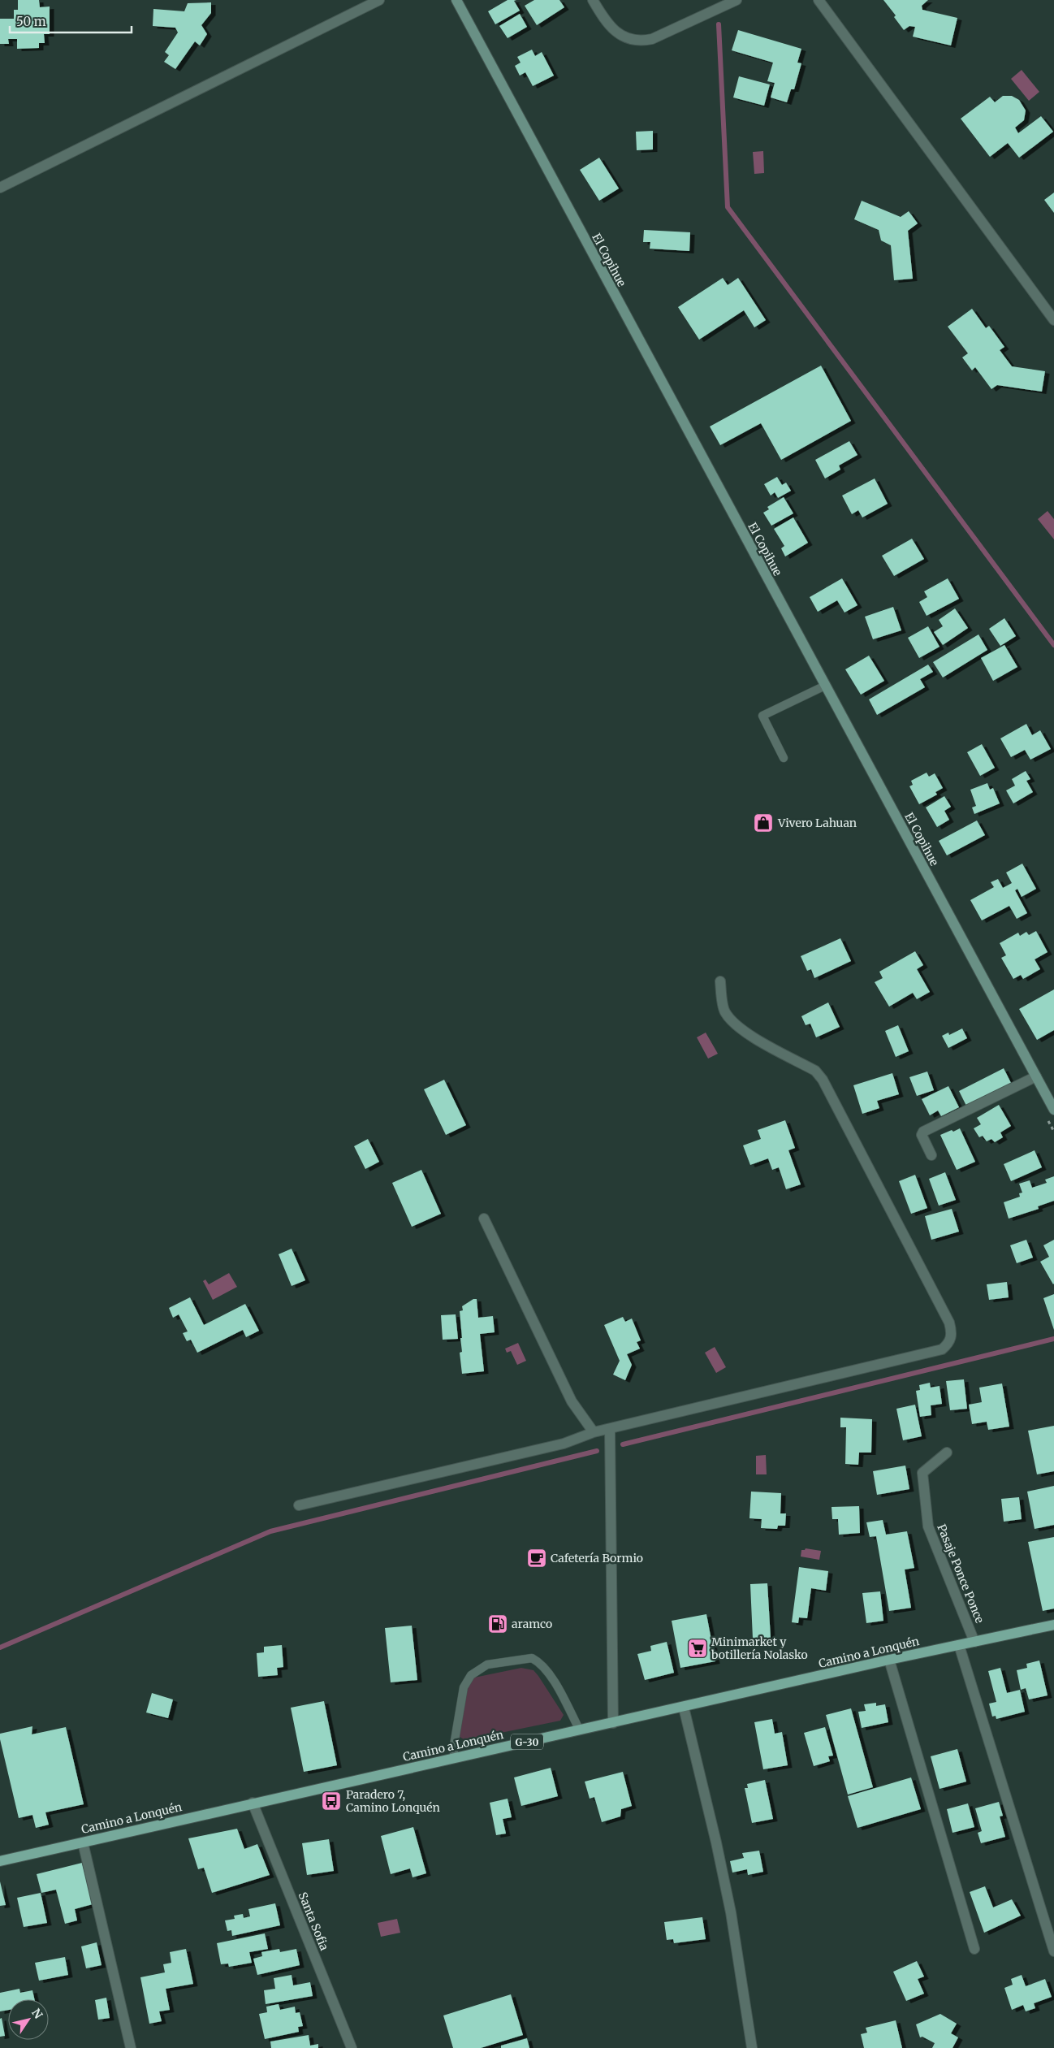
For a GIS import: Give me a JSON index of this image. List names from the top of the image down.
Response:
{
  "streets": {
    "main road": ["El Copihue", "Camino a Lonquén", "G-30"],
    "street": ["Pasaje Ponce Ponce", "Santa Sofia"]
  },
  "crossings": [
    ["Pasaje Ponce Ponce", "Camino a Lonquén"],
    ["Camino a Lonquén", "Santa Sofia"]
  ],
  "places": {
    "shop": ["Vivero Lahuan"],
    "cafe": ["Cafetería Bormio"],
    "fuel station": ["aramco"],
    "supermarket": ["Minimarket y botillería Nolasko"],
    "bus stop": ["Paradero 7, Camino Lonquén"]
  },
  "scale_bar": "50 m",
  "north": "top right"
}
